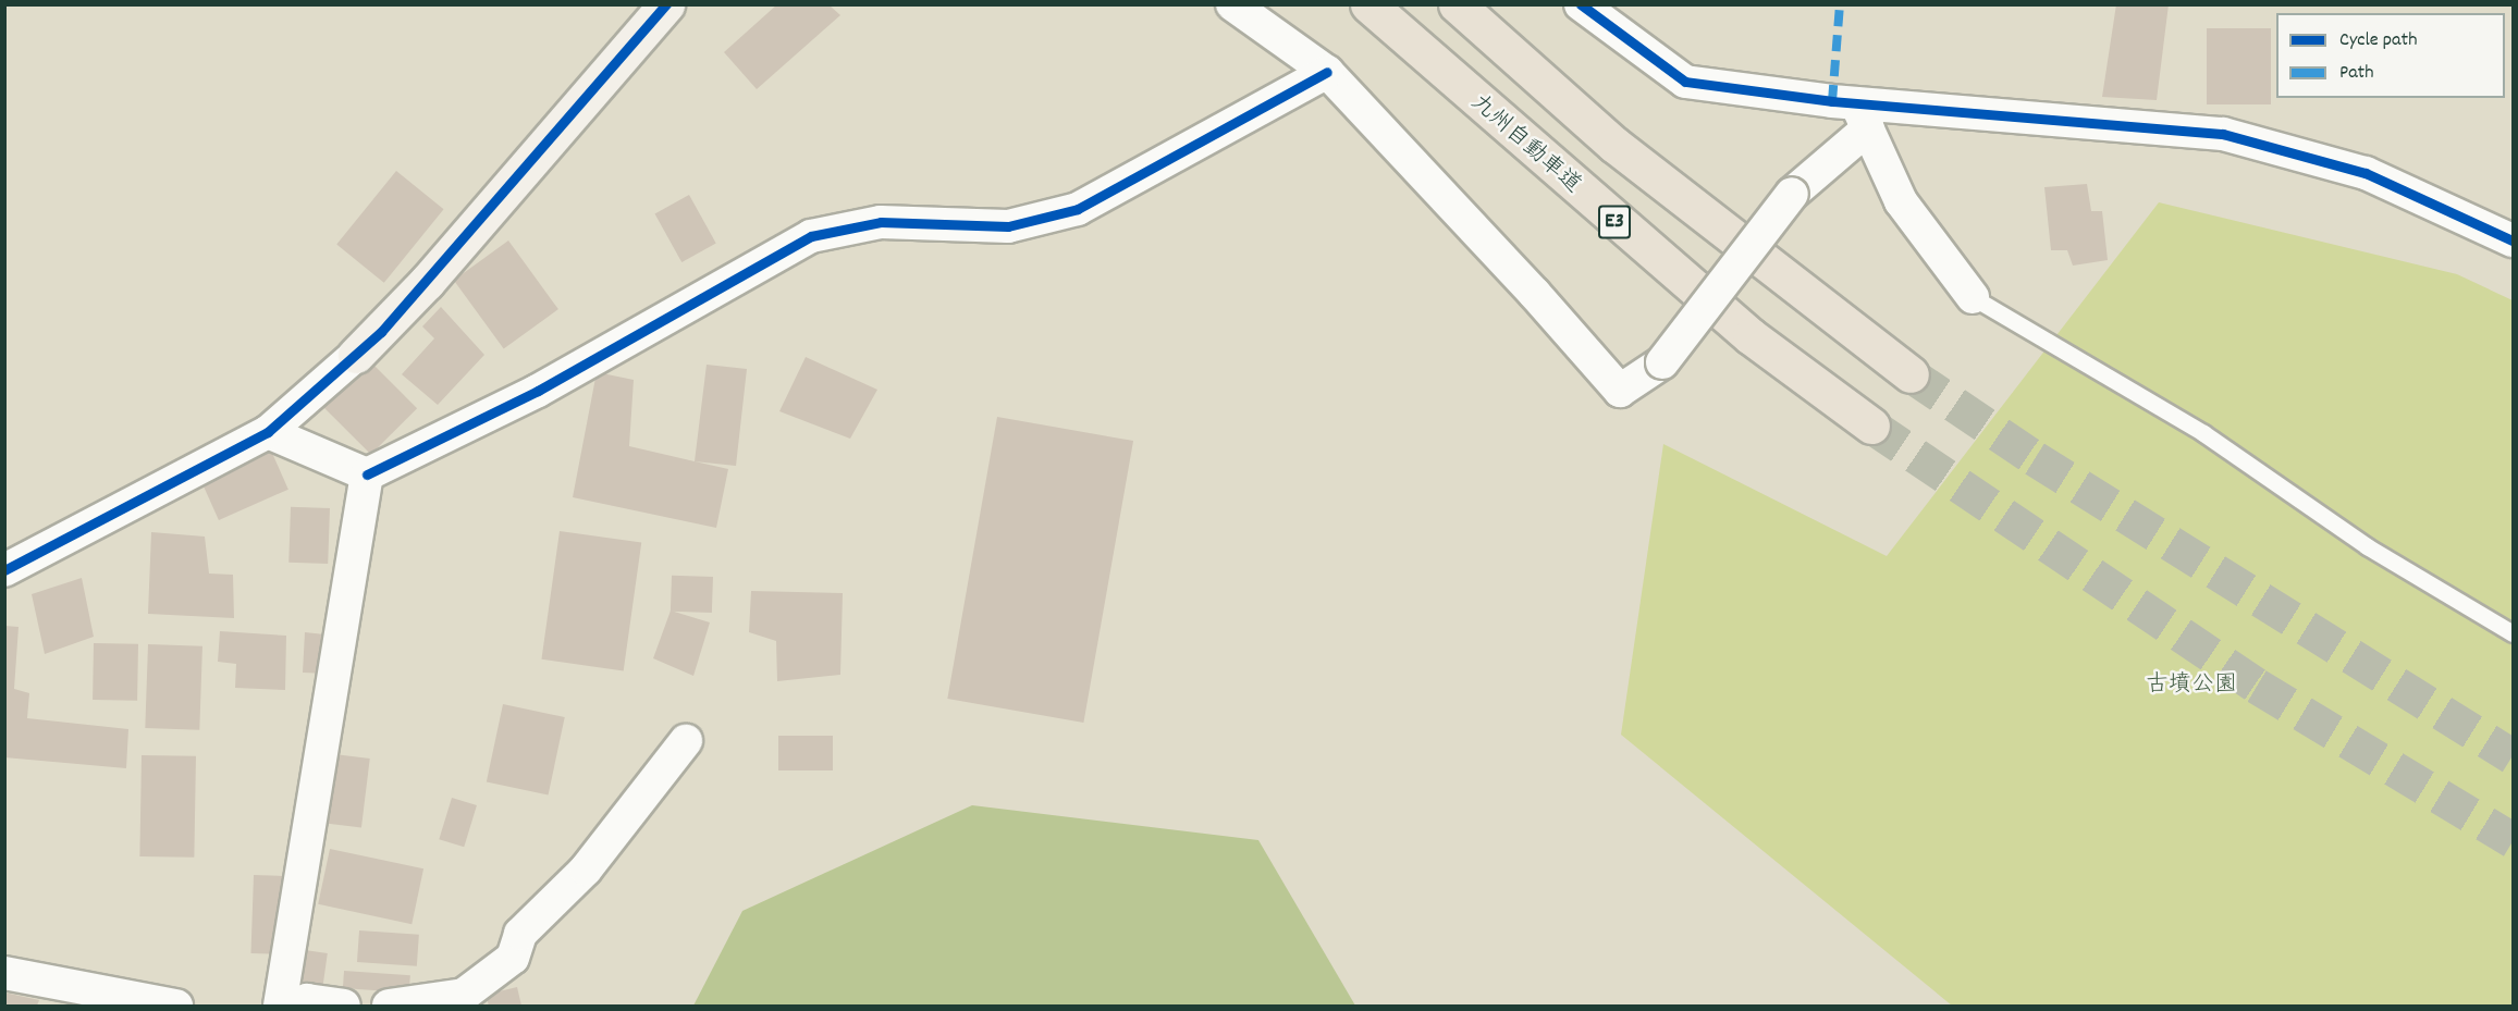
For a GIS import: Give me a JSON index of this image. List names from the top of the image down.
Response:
{
  "streets": {
    "highway": ["九州自動車道", "E3"]
  },
  "parks": ["古墳公園"],
  "legend": ["Cycle path", "Path"]
}
